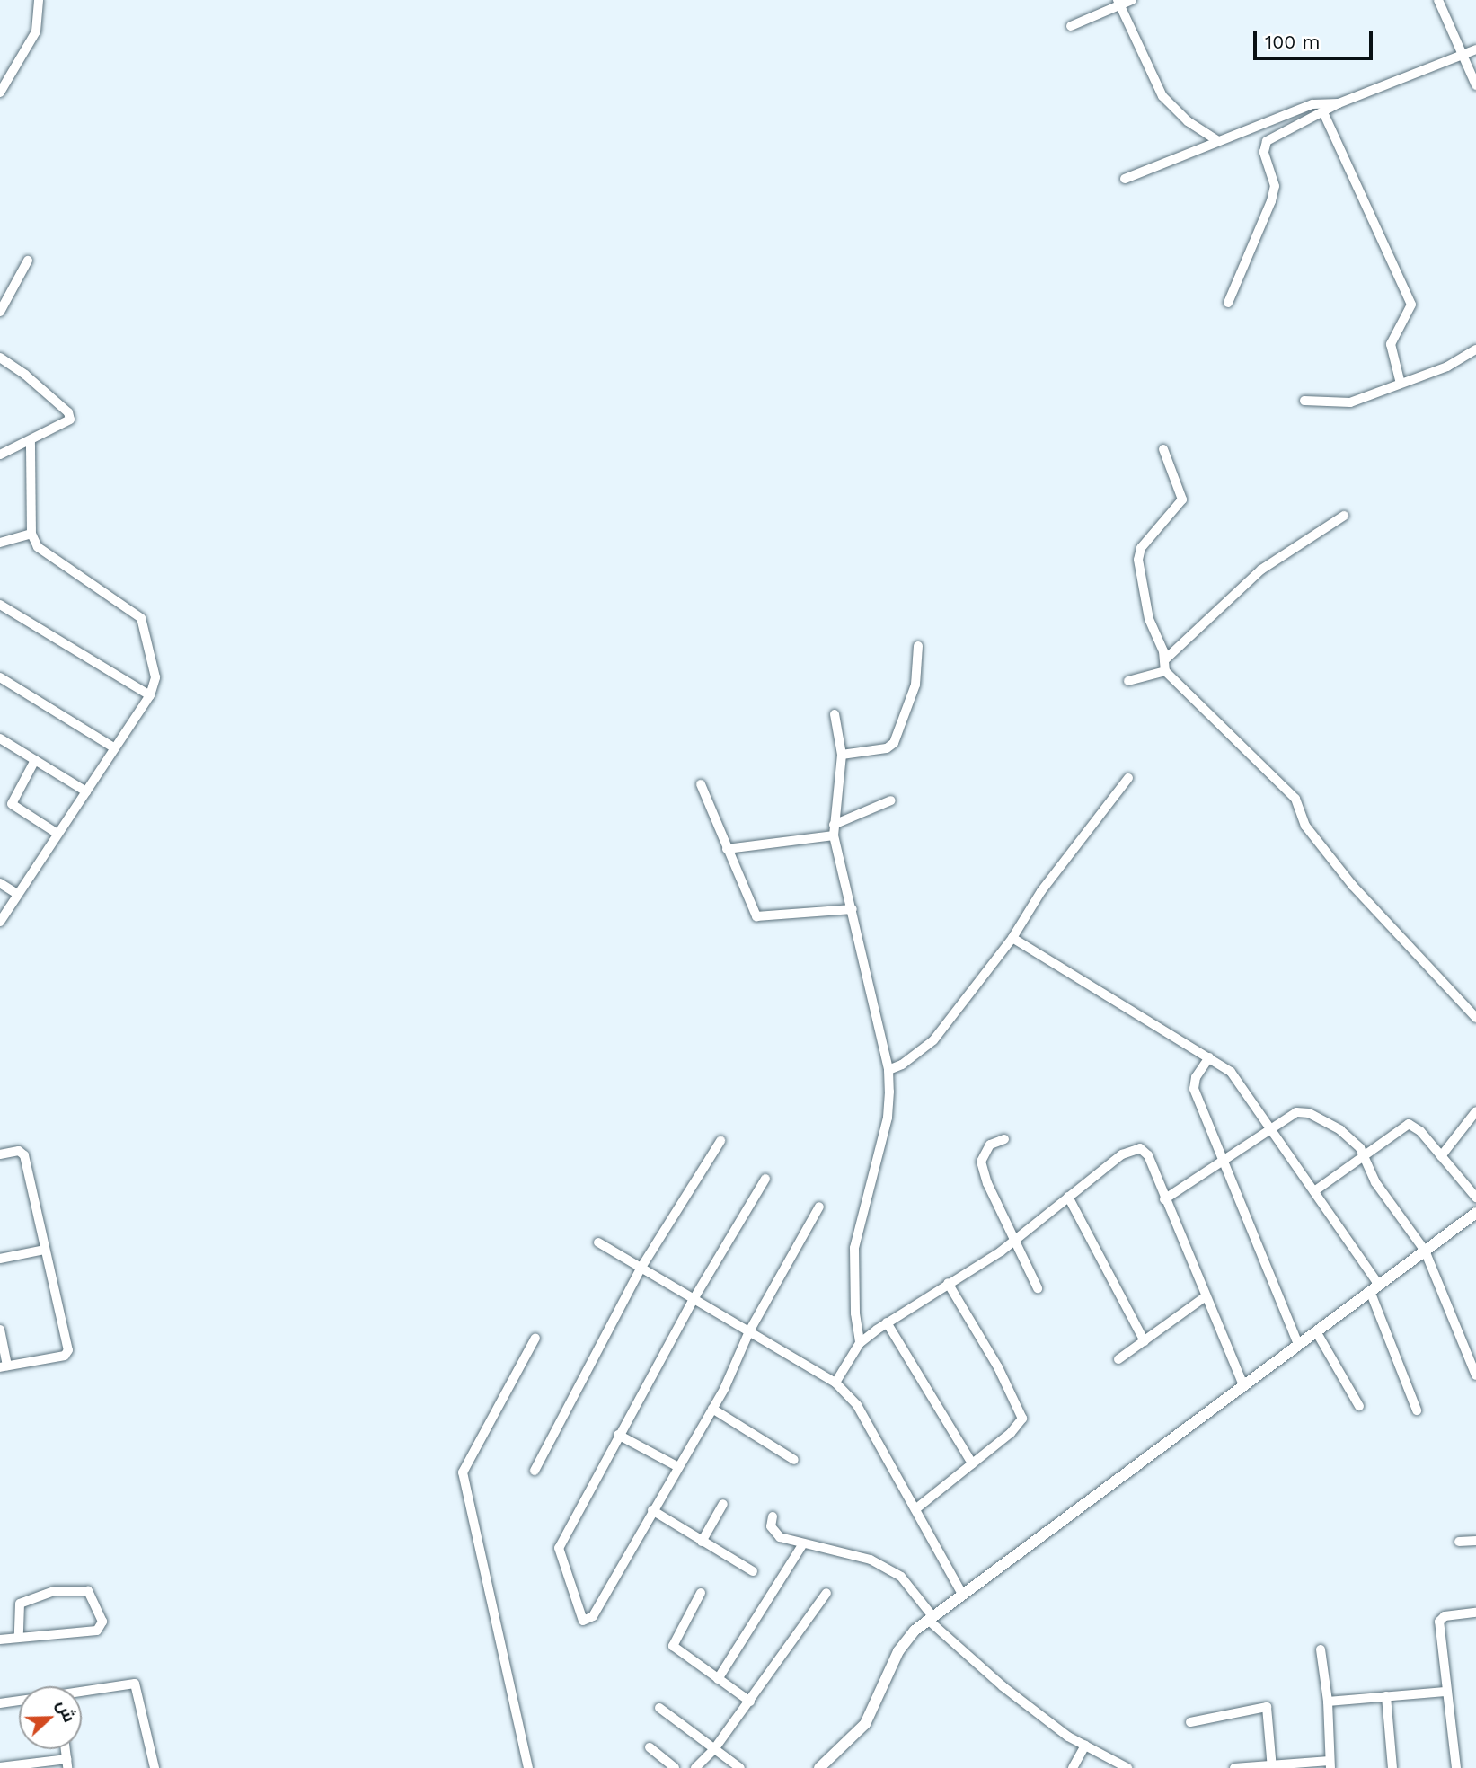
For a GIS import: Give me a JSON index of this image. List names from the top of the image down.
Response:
{
  "scale_bar": "100 m",
  "north": "right"
}
